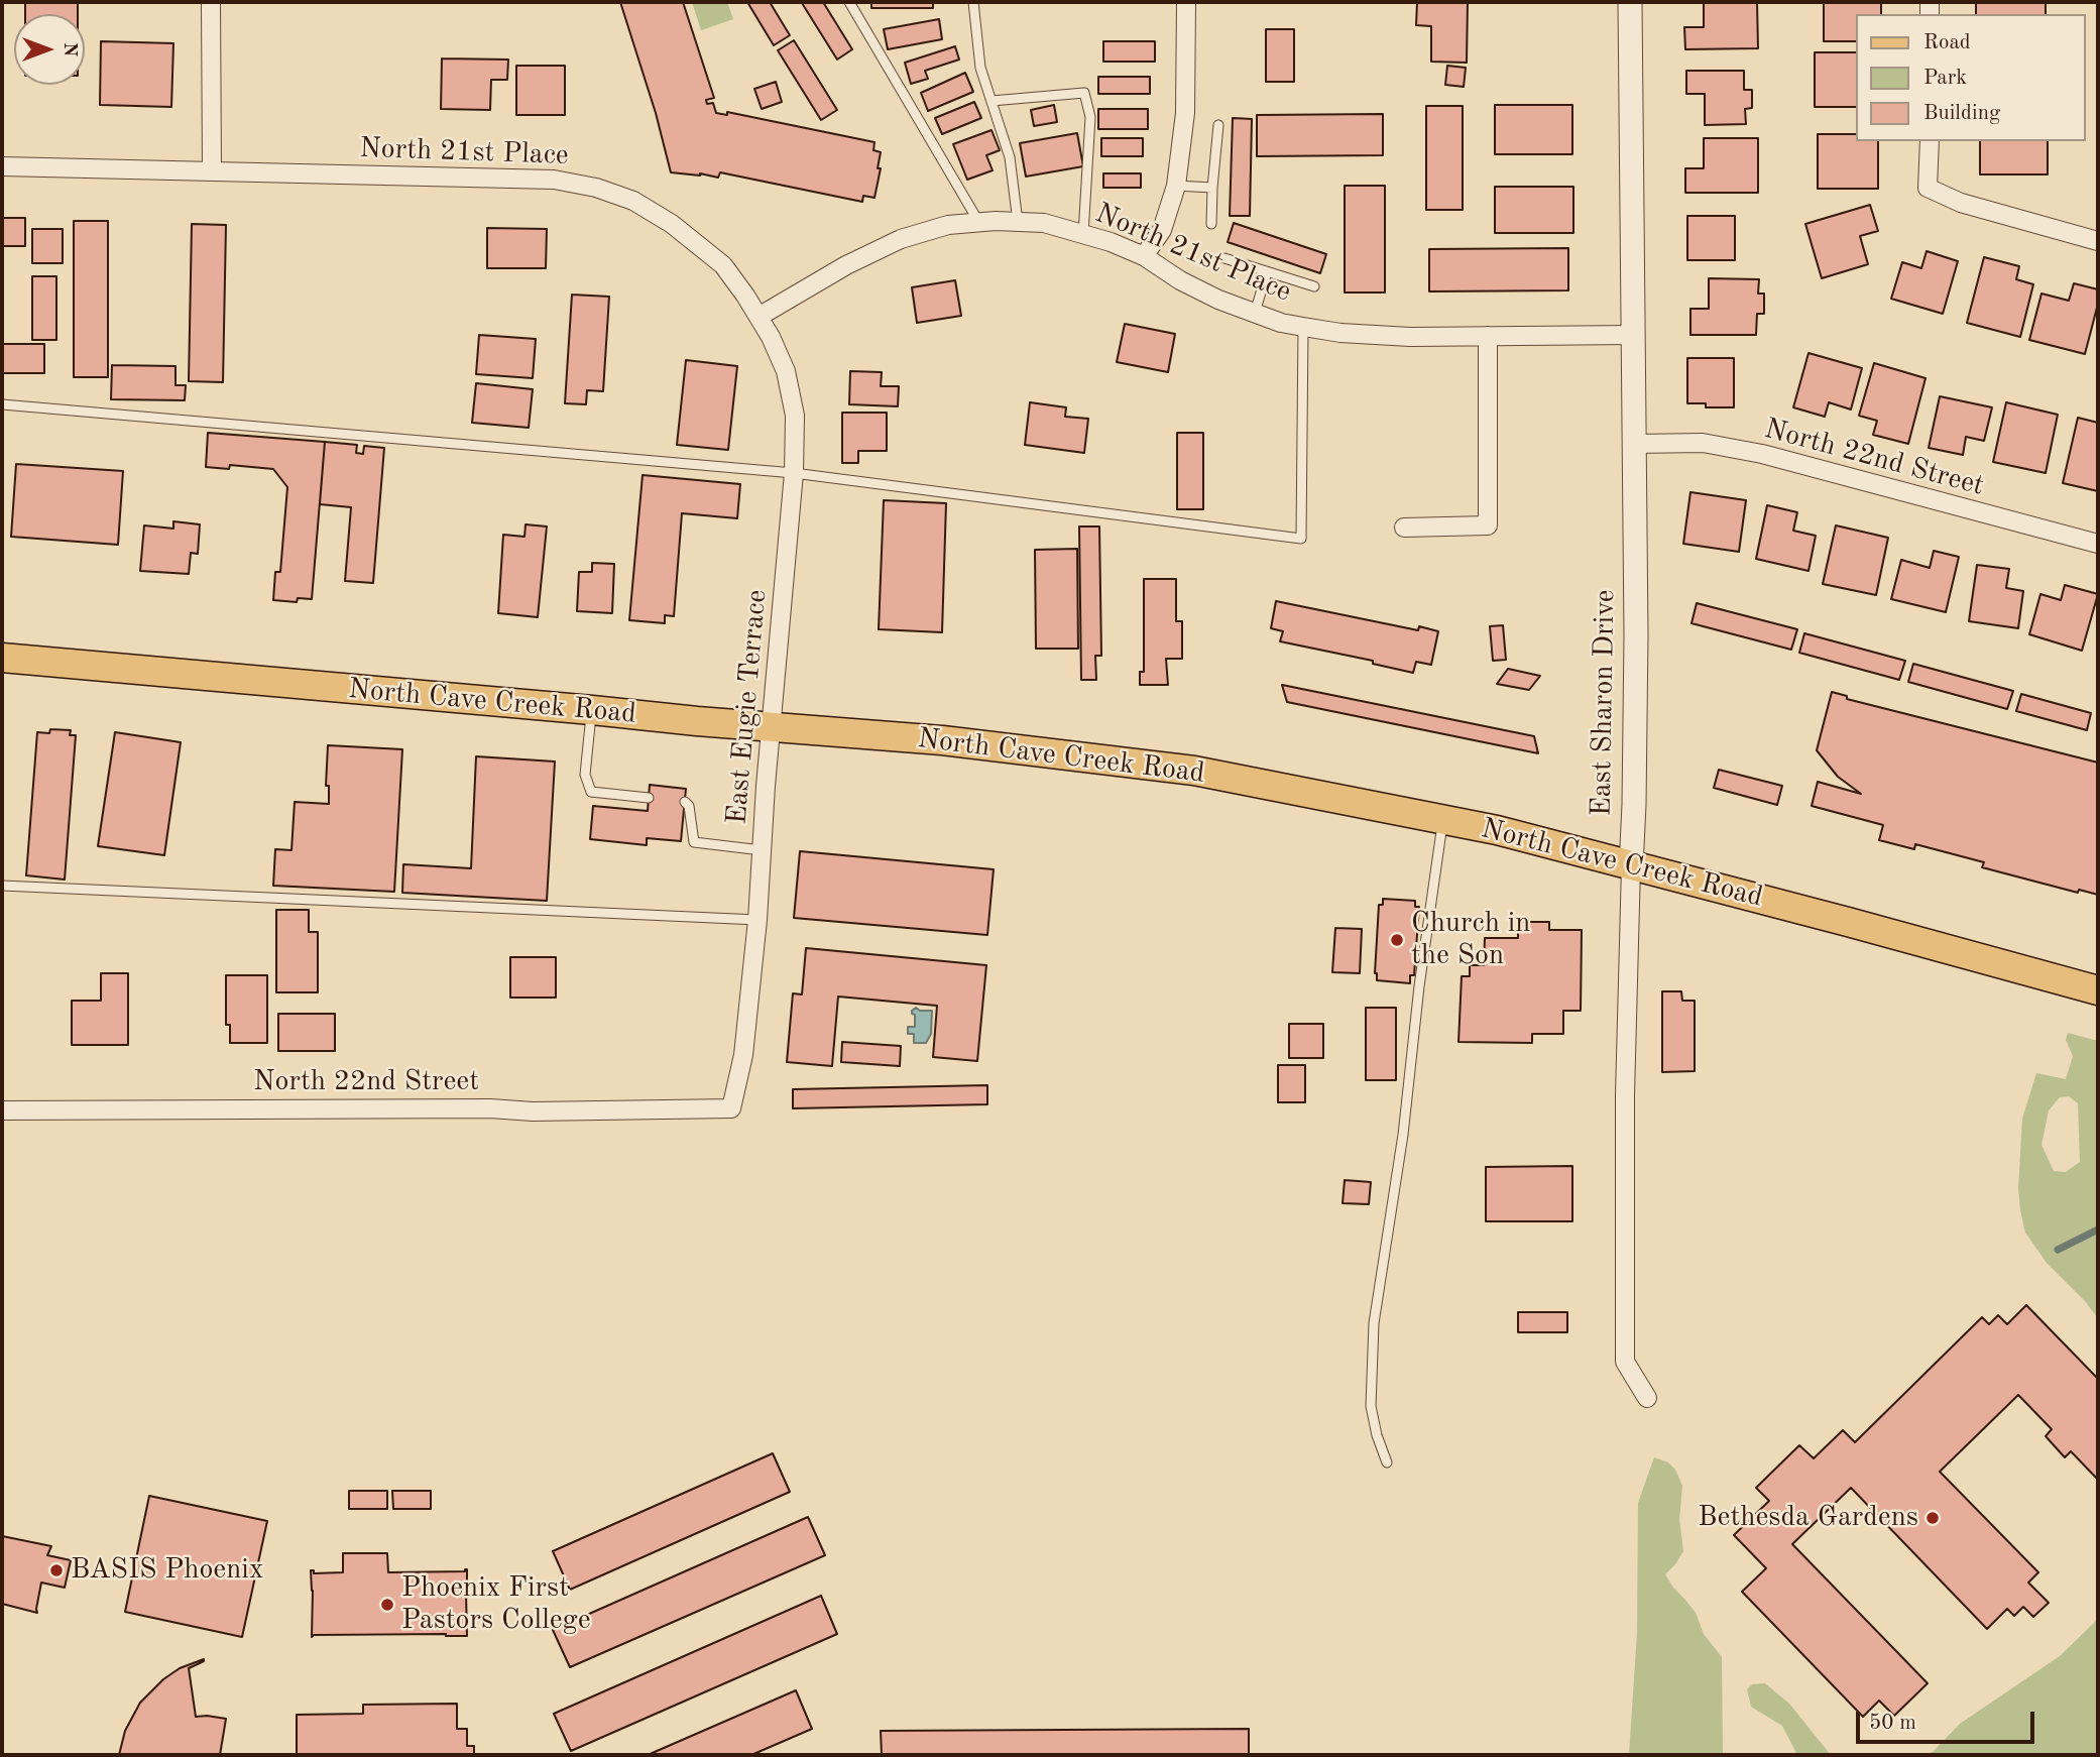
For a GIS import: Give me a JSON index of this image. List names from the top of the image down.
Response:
{
  "streets": {
    "main road": ["North Cave Creek Road"],
    "street": [
      "North 21st Place",
      "North 22nd Street",
      "East Sharon Drive",
      "East Eugie Terrace"
    ]
  },
  "crossings": [
    ["North 21st Place", "East Sharon Drive"],
    ["North 21st Place", "East Eugie Terrace"],
    ["North 22nd Street", "East Sharon Drive"],
    ["North 22nd Street", "East Eugie Terrace"],
    ["North Cave Creek Road", "East Sharon Drive"],
    ["North Cave Creek Road", "East Eugie Terrace"]
  ],
  "places": [
    "Church in the Son",
    "Bethesda Gardens",
    "BASIS Phoenix",
    "Phoenix First Pastors College"
  ],
  "legend": ["Road", "Park", "Building"],
  "scale_bar": "50 m",
  "north": "right"
}
